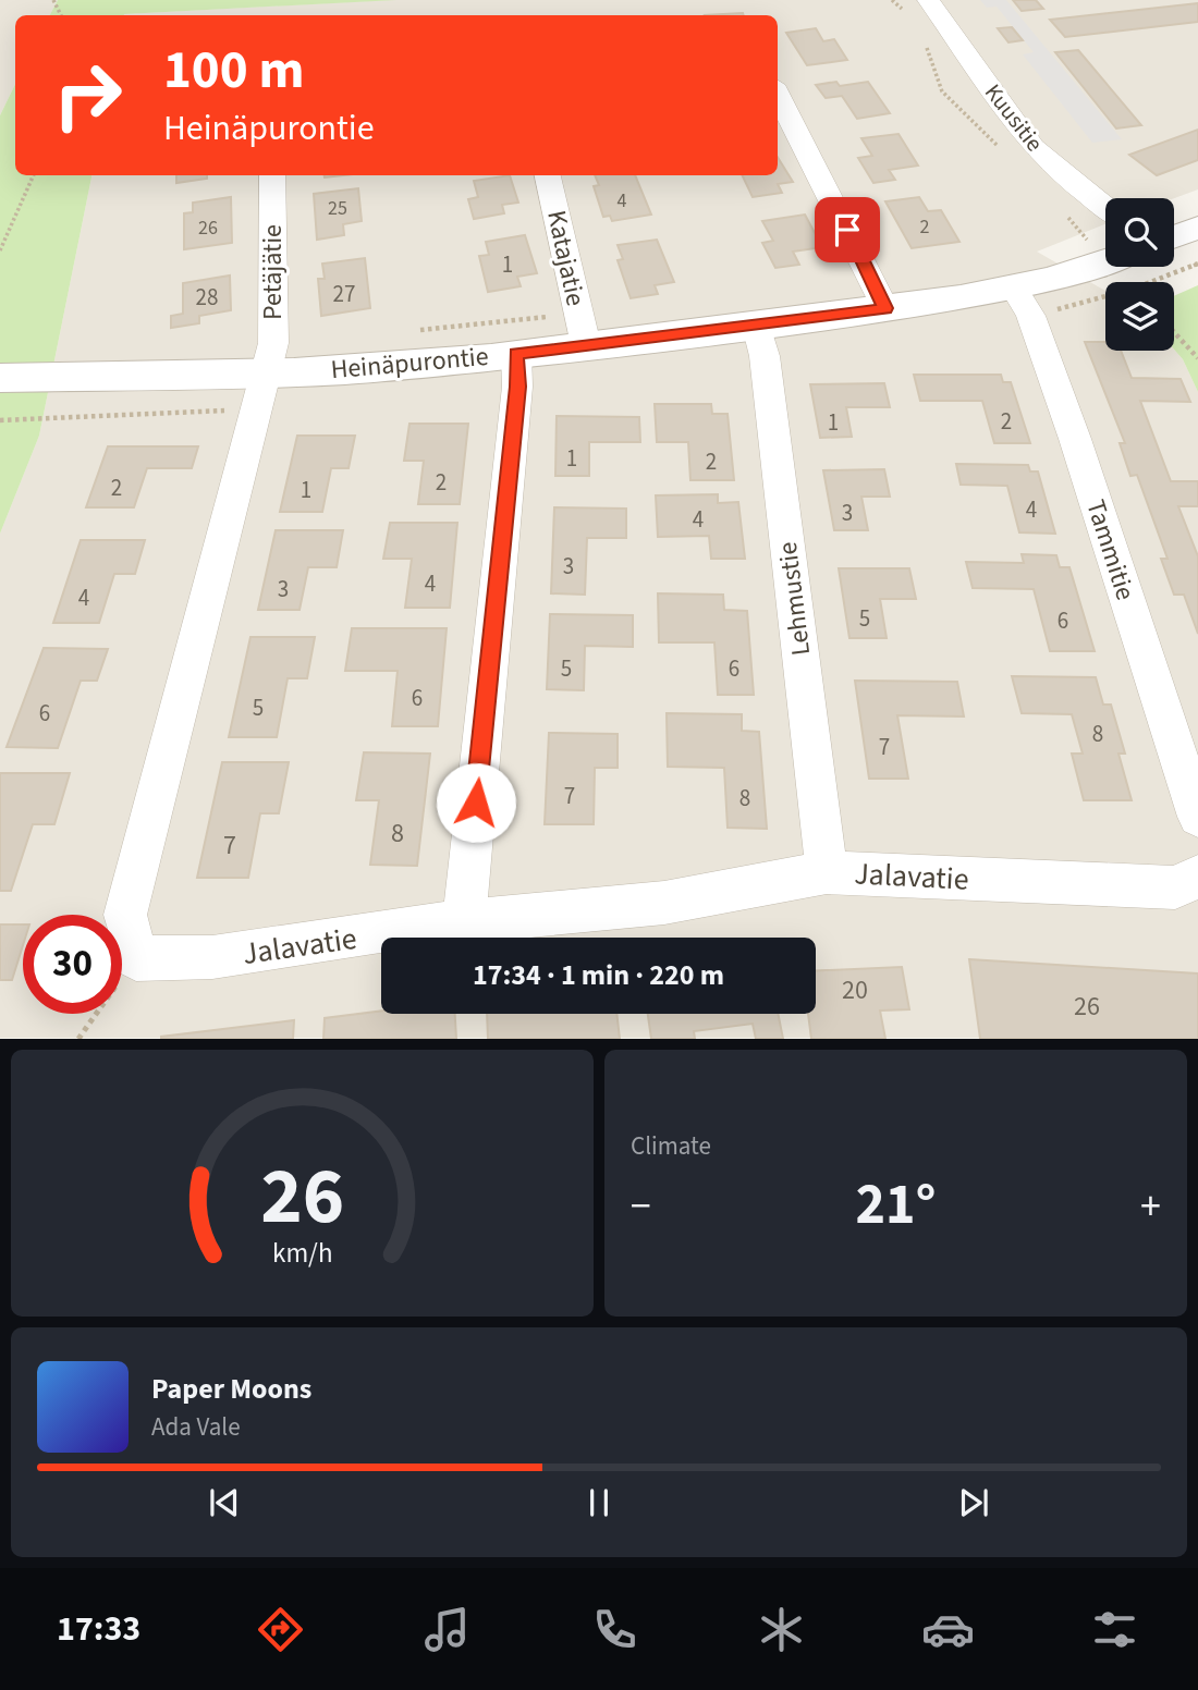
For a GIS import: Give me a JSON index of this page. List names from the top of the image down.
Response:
{
  "streets": {
    "street": [
      "Kuusitie",
      "Katajatie",
      "Petäjätie",
      "Heinäpurontie",
      "Tammitie",
      "Lehmustie",
      "Jalavatie"
    ]
  },
  "crossings": [
    ["Katajatie", "Heinäpurontie"],
    ["Petäjätie", "Heinäpurontie"],
    ["Heinäpurontie", "Tammitie"],
    ["Heinäpurontie", "Lehmustie"],
    ["Lehmustie", "Jalavatie"]
  ],
  "house_numbers": [
    "4",
    "25",
    "2",
    "26",
    "1",
    "27",
    "28",
    "2",
    "1",
    "1",
    "2",
    "2",
    "2",
    "1",
    "4",
    "3",
    "4",
    "3",
    "4",
    "3",
    "4",
    "5",
    "6",
    "5",
    "6",
    "6",
    "5",
    "6",
    "8",
    "7",
    "7",
    "8",
    "8",
    "7",
    "20",
    "26"
  ],
  "page": {
    "turn": ["100 m", "Heinäpurontie"],
    "limit": "30",
    "trip": "17:34 · 1 min · 220 m",
    "tile": "Climate",
    "heat": ["−", "21°", "+"],
    "song": ["Paper Moons", "Ada Vale"],
    "tabs": "17:33",
    "gauge": ["26", "km/h"]
  }
}
